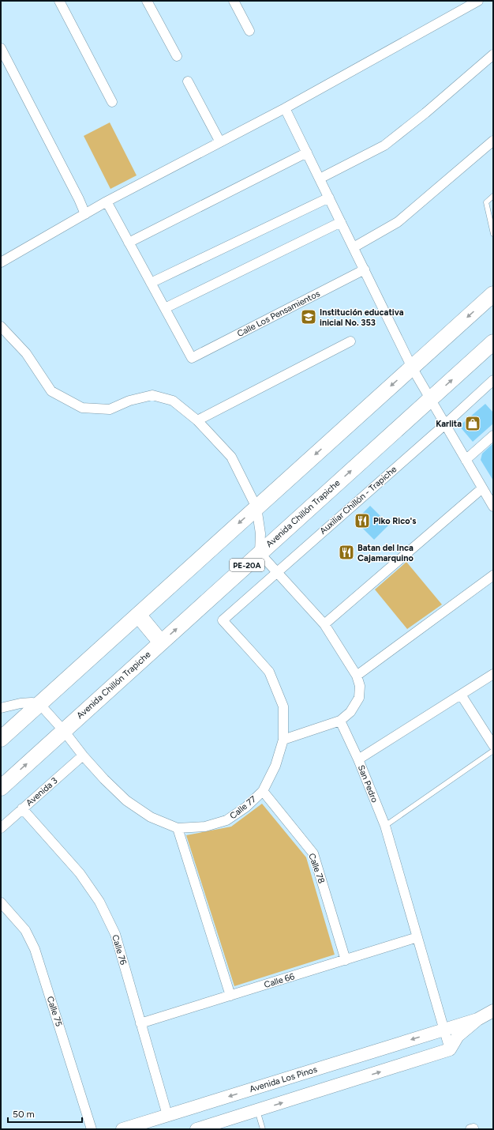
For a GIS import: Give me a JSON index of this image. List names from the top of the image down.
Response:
{
  "streets": {
    "main road": ["Avenida Chillón Trapiche", "PE-20A"],
    "street": [
      "Calle Los Pensamientos",
      "Auxiliar Chillón - Trapiche",
      "San Pedro",
      "Avenida 3",
      "Calle 77",
      "Calle 78",
      "Calle 76",
      "Calle 66",
      "Calle 75",
      "Avenida Los Pinos"
    ]
  },
  "crossings": [
    ["Auxiliar Chillón - Trapiche", "Calle 77"],
    ["Avenida Chillón Trapiche", "Calle 77"],
    ["San Pedro", "Calle 66"],
    ["San Pedro", "Avenida Los Pinos"],
    ["Avenida 3", "Calle 77"],
    ["Avenida 3", "Calle 76"],
    ["Calle 77", "Calle 78"],
    ["Calle 78", "Calle 66"],
    ["Calle 76", "Calle 66"],
    ["Calle 76", "Avenida Los Pinos"]
  ],
  "places": {
    "school or university": ["Institución educativa inicial No. 353"],
    "shop": ["Karlita"],
    "restaurant": ["Piko Rico's", "Batan del Inca Cajamarquino"]
  },
  "scale_bar": "50 m"
}
